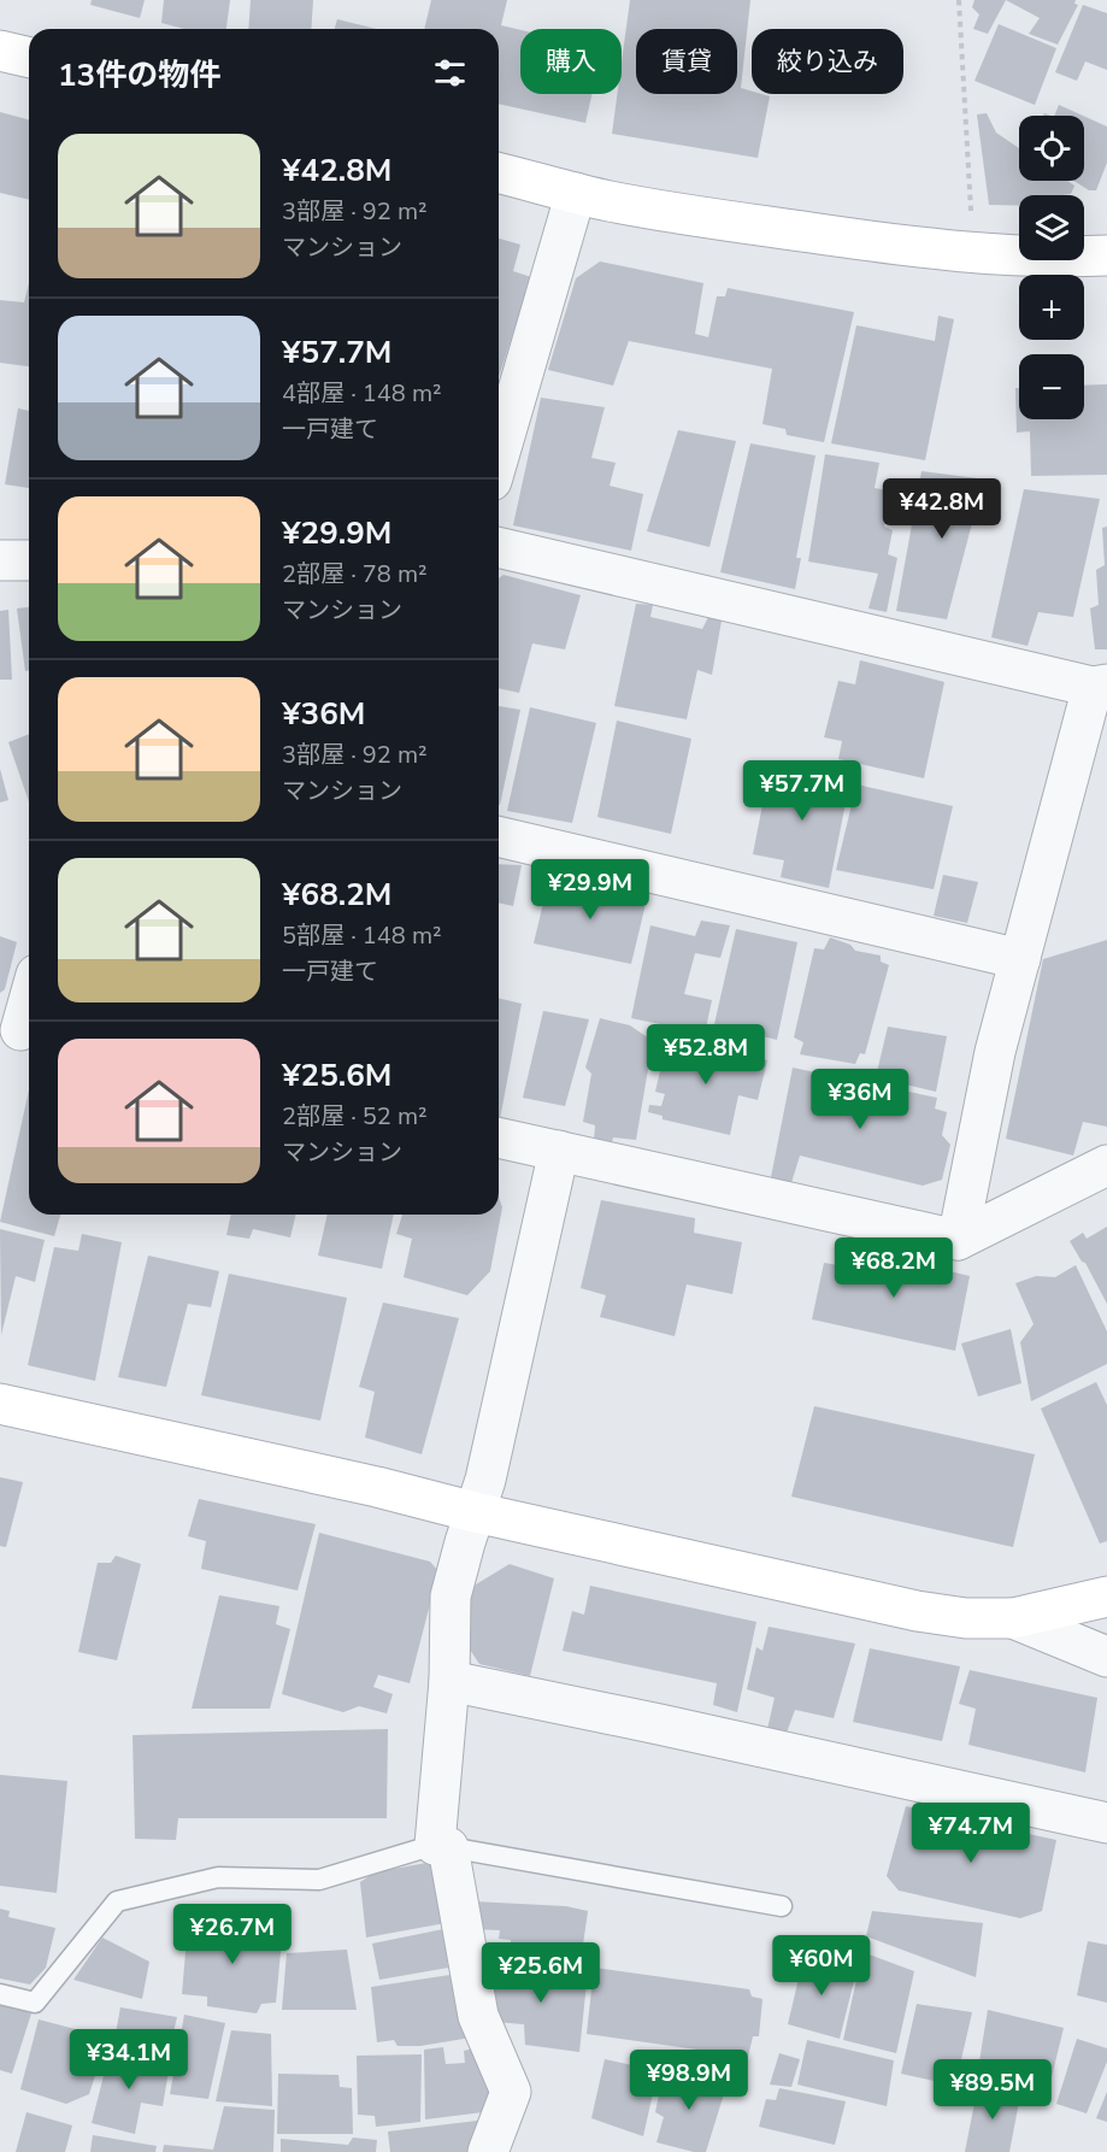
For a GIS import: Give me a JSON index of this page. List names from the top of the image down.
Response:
{
  "page": {
    "chip": ["購入", "賃貸", "絞り込み"],
    "heading": "13件の物件",
    "map_buttons": ["+", "−"],
    "list": [
      {
        "name": "¥42.8M",
        "note": "3部屋 · 92 m² · マンション"
      },
      {
        "name": "¥57.7M",
        "note": "4部屋 · 148 m² · 一戸建て"
      },
      {
        "name": "¥29.9M",
        "note": "2部屋 · 78 m² · マンション"
      },
      {
        "name": "¥36M",
        "note": "3部屋 · 92 m² · マンション"
      },
      {
        "name": "¥68.2M",
        "note": "5部屋 · 148 m² · 一戸建て"
      },
      {
        "name": "¥25.6M",
        "note": "2部屋 · 52 m² · マンション"
      }
    ],
    "price": [
      "¥42.8M",
      "¥57.7M",
      "¥29.9M",
      "¥52.8M",
      "¥36M",
      "¥68.2M",
      "¥74.7M",
      "¥26.7M",
      "¥60M",
      "¥25.6M",
      "¥34.1M",
      "¥98.9M",
      "¥89.5M"
    ]
  }
}
